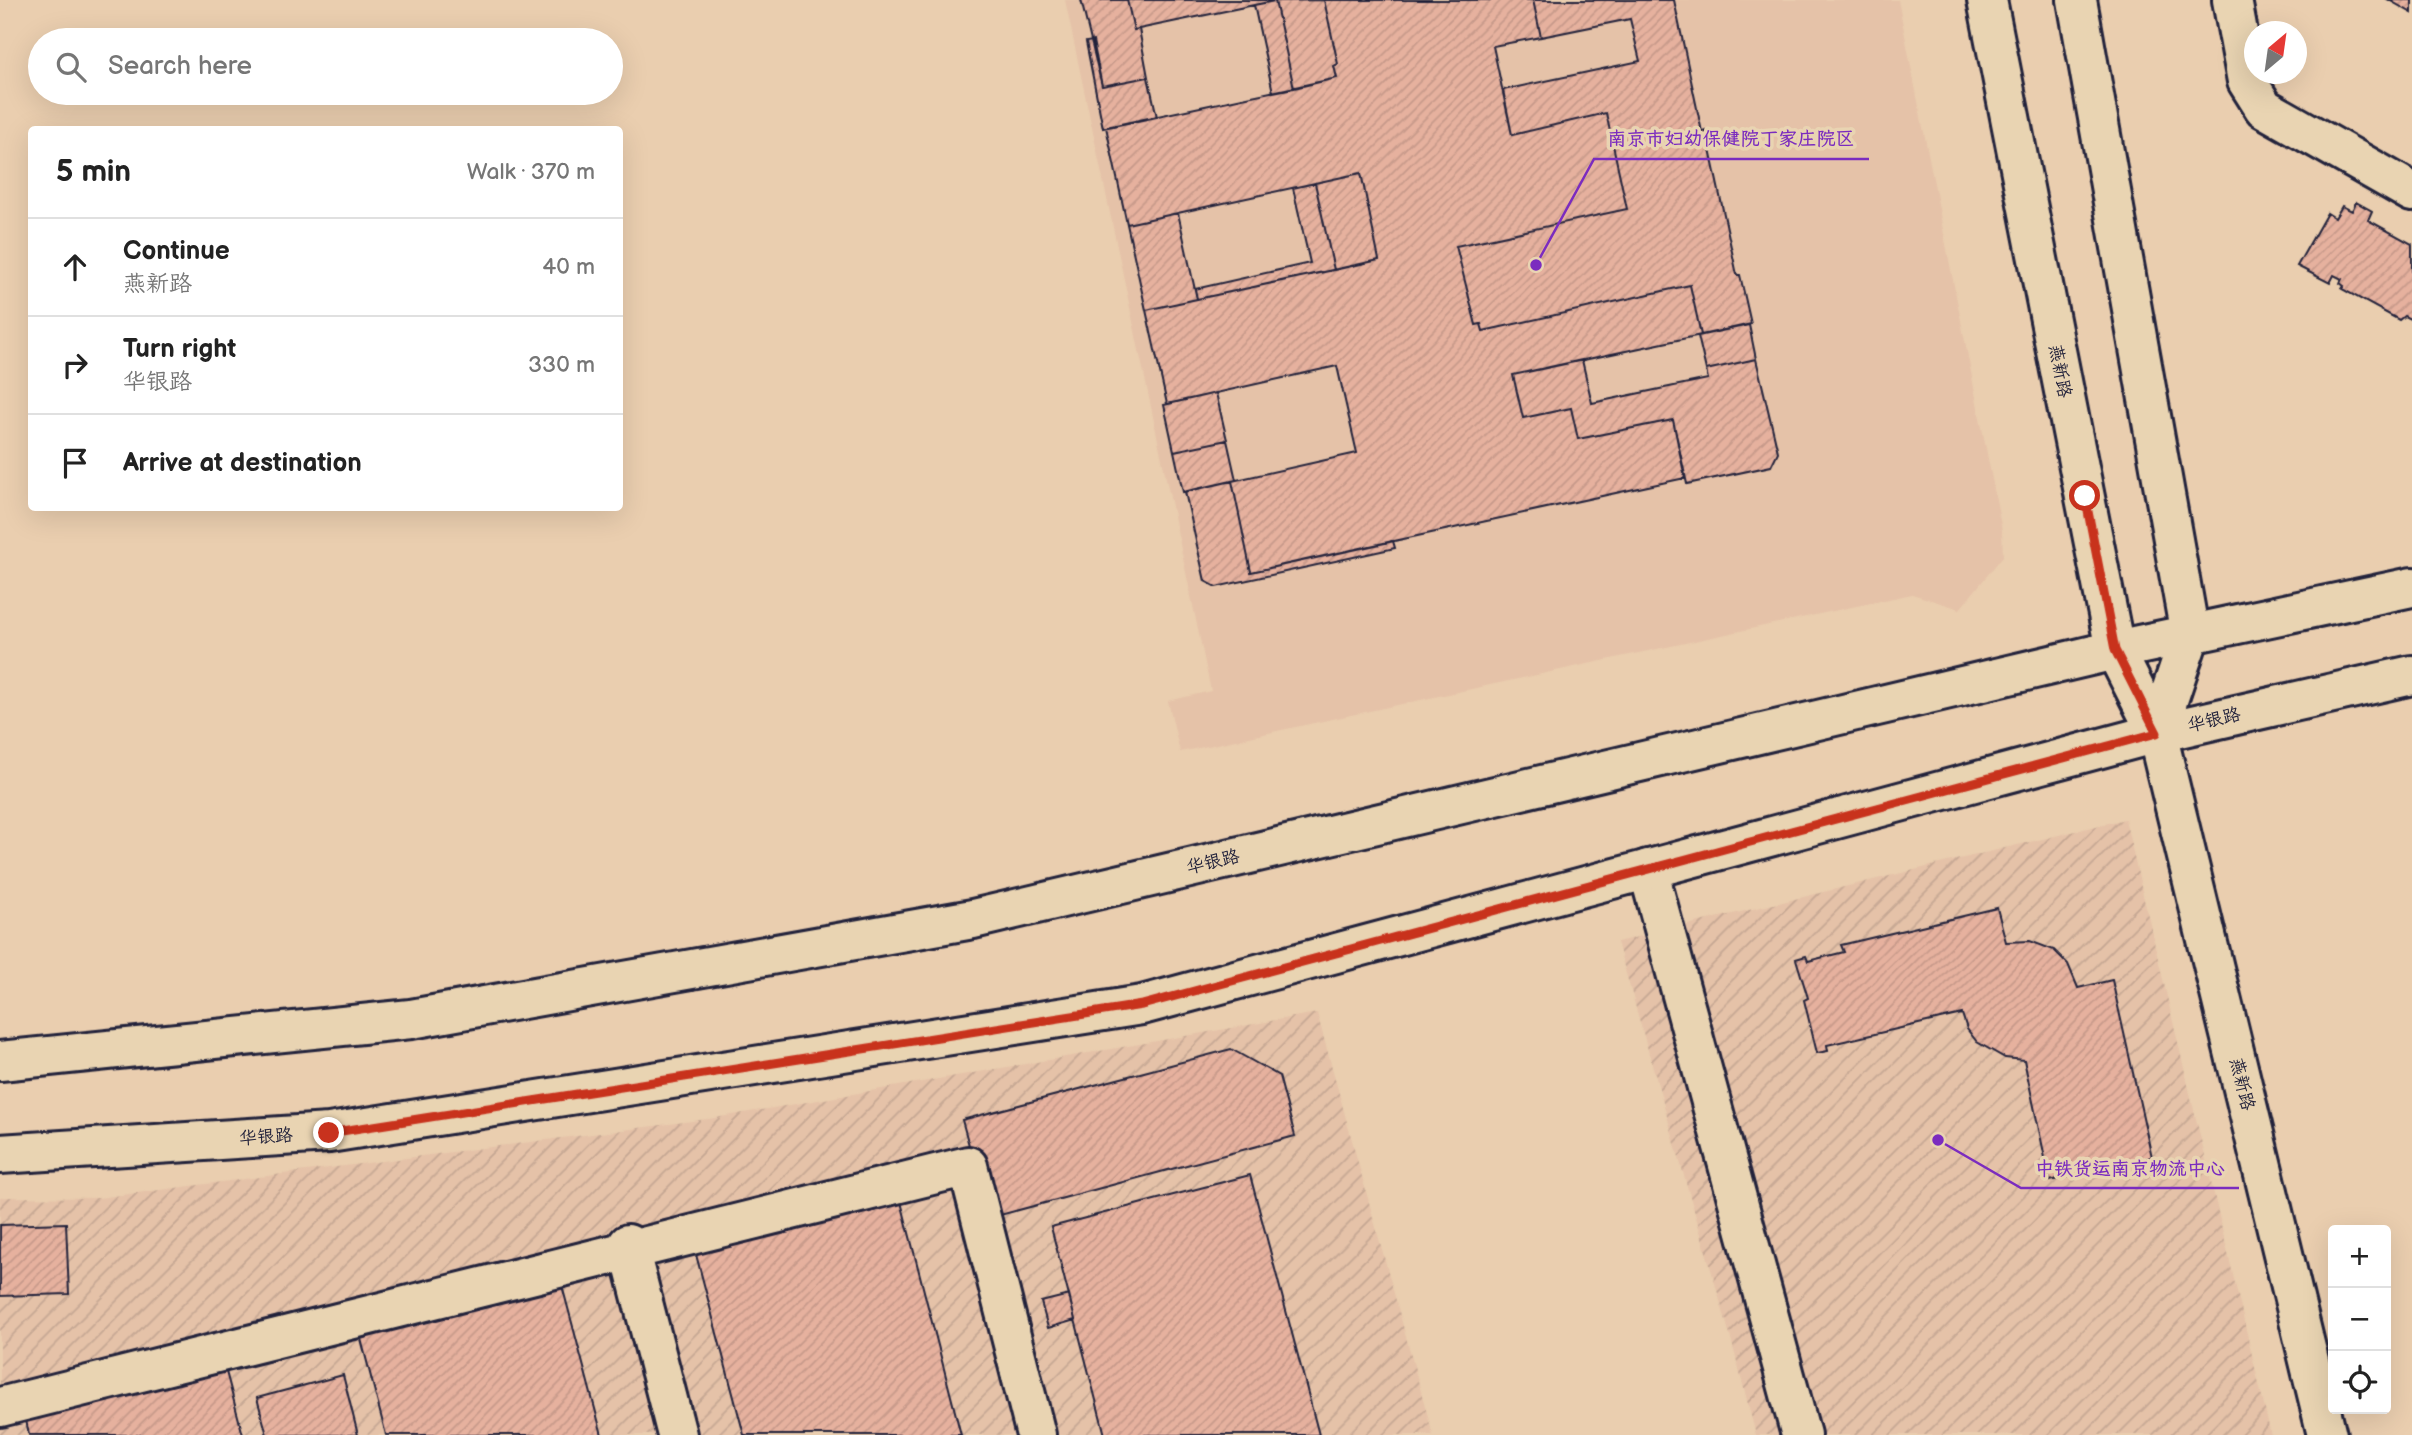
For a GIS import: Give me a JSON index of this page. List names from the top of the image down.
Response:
{
  "streets": {
    "main road": ["燕新路", "华银路"]
  },
  "crossings": [
    ["燕新路", "华银路"]
  ],
  "places": ["南京市妇幼保健院丁家庄院区", "中铁货运南京物流中心"],
  "north": "top right",
  "page": {
    "search": "Search here",
    "heading": ["5 min", "Walk · 370 m"],
    "list": [
      ["Continue", "燕新路", "40 m"],
      ["Turn right", "华银路", "330 m"],
      "Arrive at destination"
    ],
    "map_buttons": ["+", "−"]
  }
}
